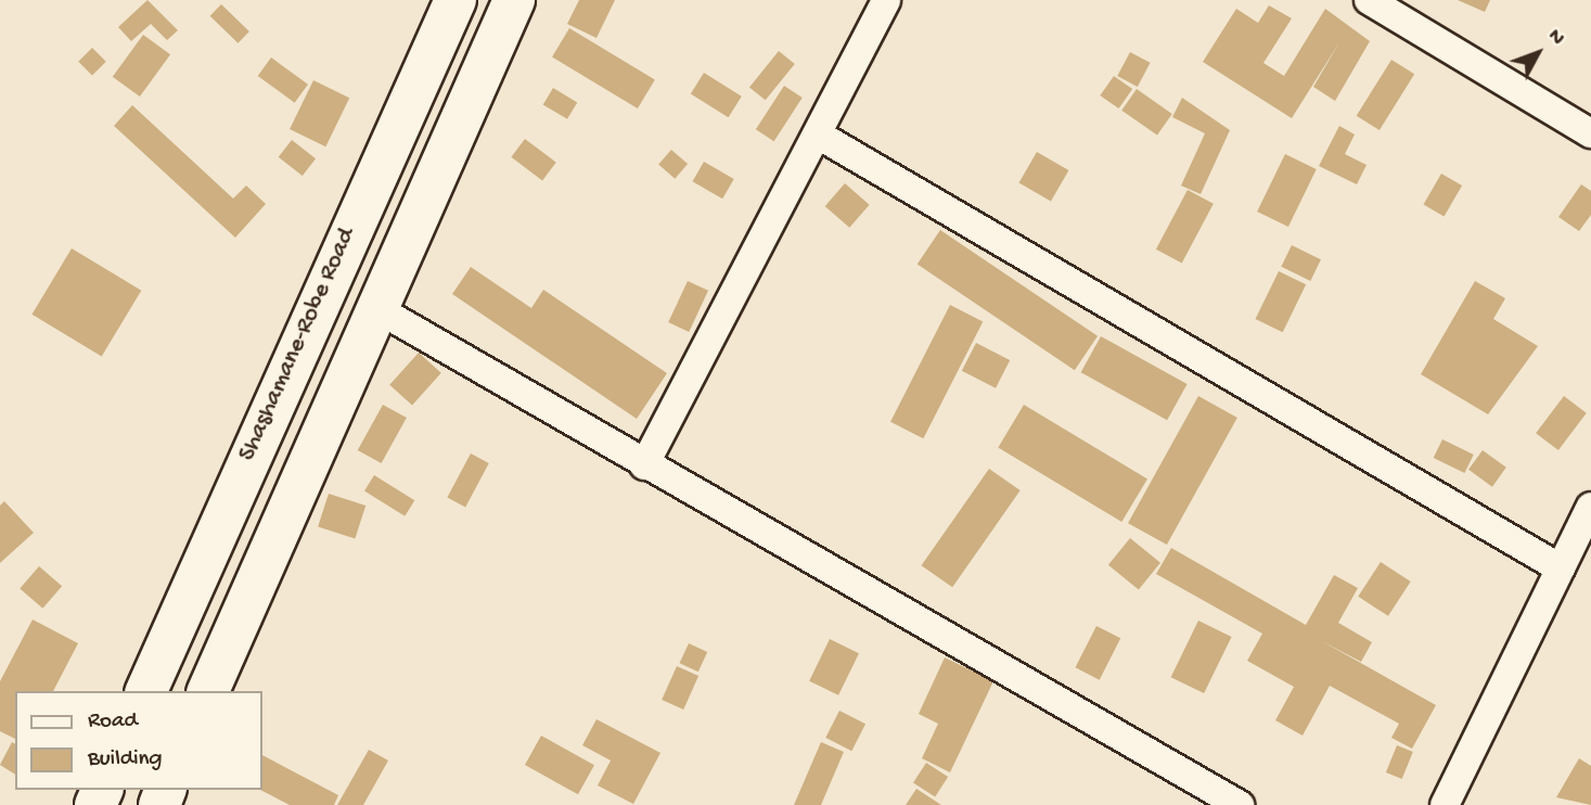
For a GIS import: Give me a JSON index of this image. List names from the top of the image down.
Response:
{
  "streets": {
    "main road": ["Shashamane-Robe Road"]
  },
  "legend": ["Road", "Building"],
  "north": "top right"
}
